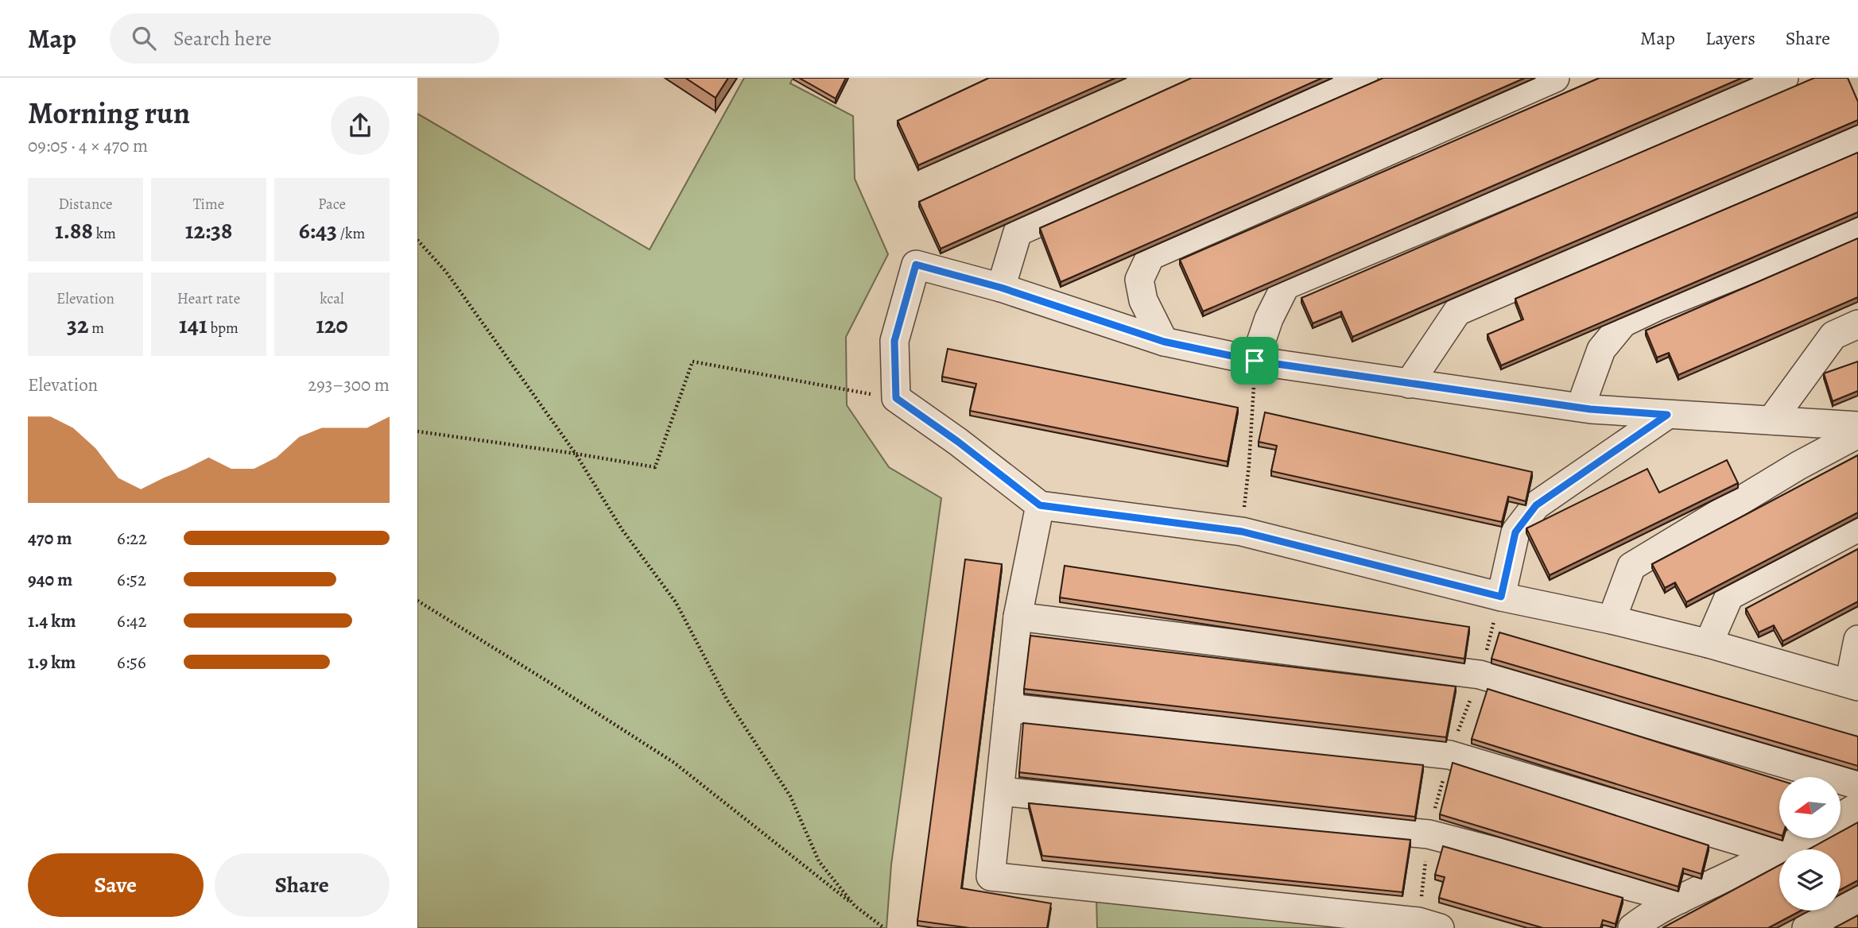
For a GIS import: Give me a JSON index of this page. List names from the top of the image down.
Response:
{
  "north": "left",
  "page": {
    "header": "Map",
    "search": "Search here",
    "nav": ["Map", "Layers", "Share"],
    "heading": ["Morning run", "09:05 · 4 × 470 m"],
    "stats": [
      ["Distance", "1.88 km"],
      ["Time", "12:38"],
      ["Pace", "6:43 /km"],
      ["Elevation", "32 m"],
      ["Heart rate", "141 bpm"],
      ["kcal", "120"]
    ],
    "chart": ["Elevation", "293–300 m"],
    "list": [
      {
        "name": "470 m",
        "note": "6:22"
      },
      {
        "name": "940 m",
        "note": "6:52"
      },
      {
        "name": "1.4 km",
        "note": "6:42"
      },
      {
        "name": "1.9 km",
        "note": "6:56"
      }
    ],
    "buttons": ["Save", "Share"]
  }
}
